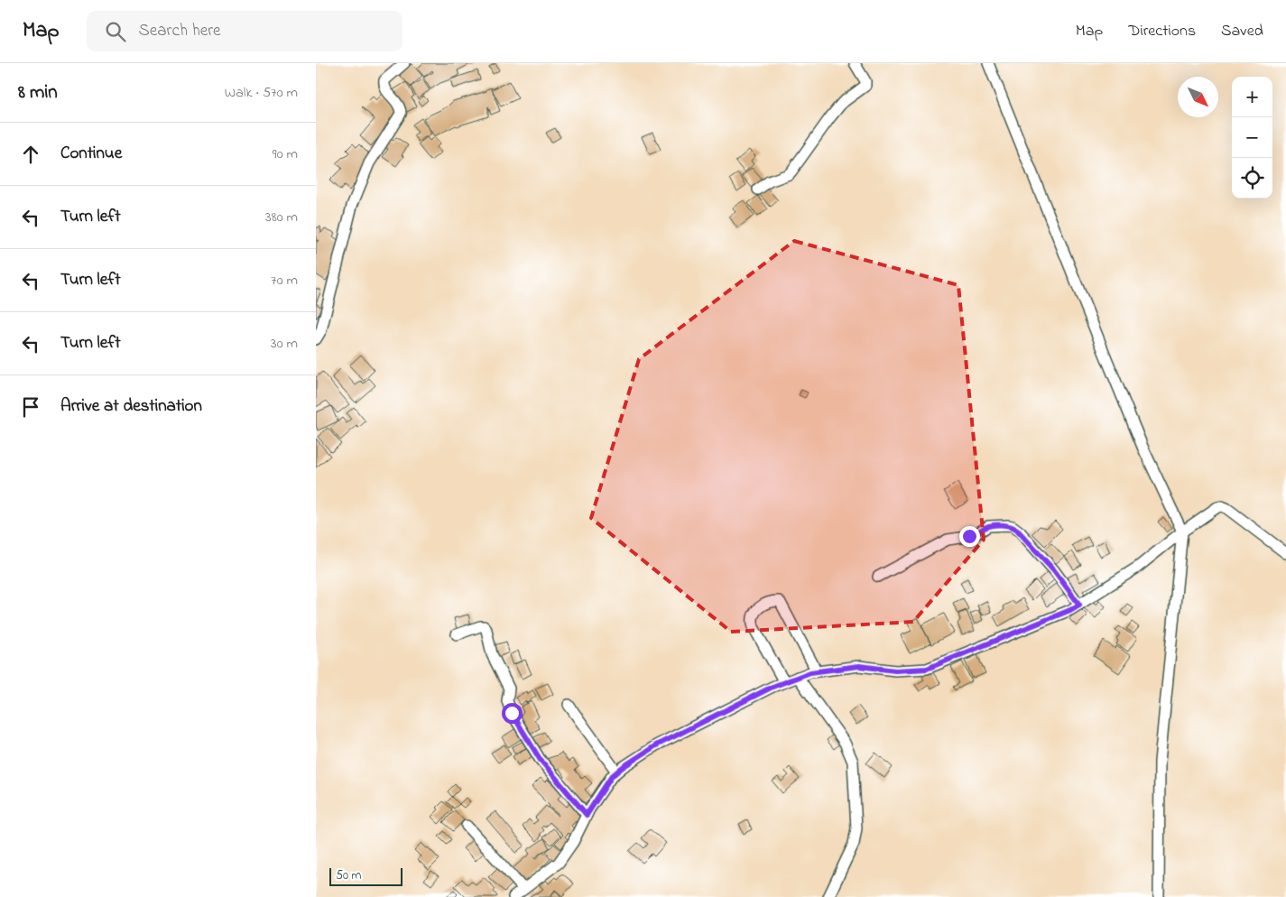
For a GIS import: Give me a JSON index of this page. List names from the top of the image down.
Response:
{
  "scale_bar": "50 m",
  "north": "bottom right",
  "page": {
    "header": "Map",
    "search": "Search here",
    "nav": ["Map", "Directions", "Saved"],
    "heading": ["8 min", "Walk · 570 m"],
    "map_buttons": ["+", "−"],
    "list": [
      ["Continue", "90 m"],
      ["Turn left", "380 m"],
      ["Turn left", "70 m"],
      ["Turn left", "30 m"],
      "Arrive at destination"
    ],
    "scale": "50 m"
  }
}
